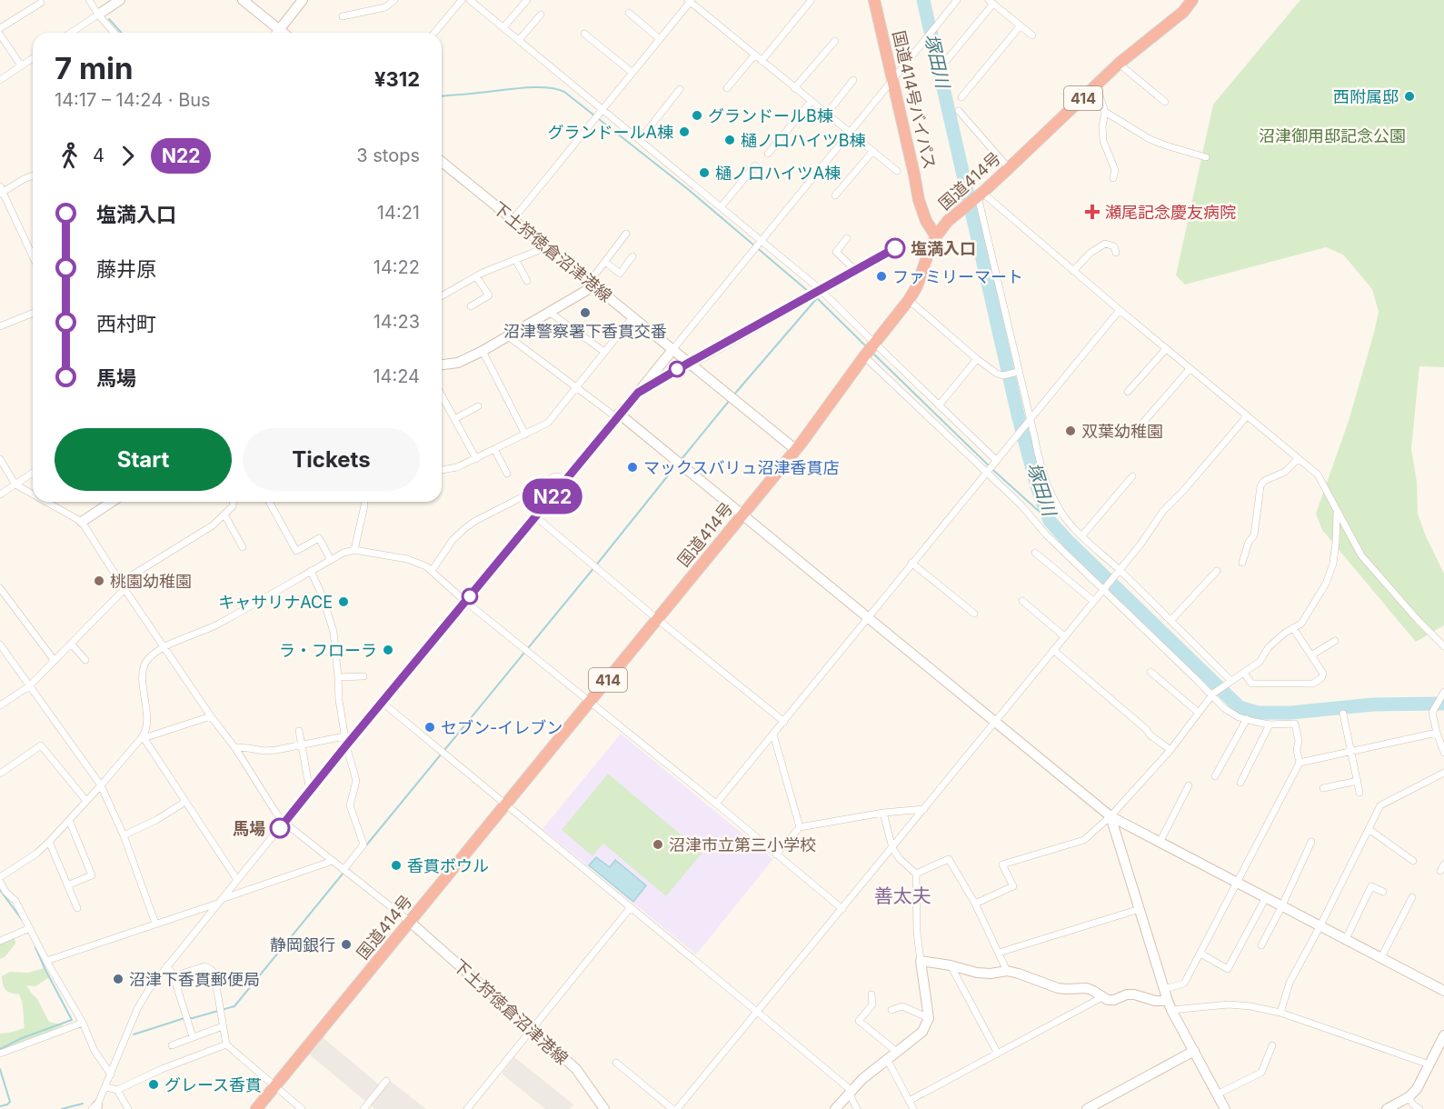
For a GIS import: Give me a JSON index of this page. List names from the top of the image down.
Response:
{
  "streets": {
    "highway": ["414", "国道414号バイパス", "国道414号"],
    "street": ["下土狩徳倉沼津港線"]
  },
  "crossings": [
    ["国道414号バイパス", "国道414号"],
    ["国道414号", "下土狩徳倉沼津港線"]
  ],
  "districts": ["善太夫"],
  "water": ["塚田川"],
  "parks": ["沼津御用邸記念公園"],
  "places": {
    "other": [
      "西附属邸",
      "グランドールB棟",
      "グランドールA棟",
      "樋ノ口ハイツB棟",
      "樋ノ口ハイツA棟",
      "塩満入口",
      "ファミリーマート",
      "沼津警察署下香貫交番",
      "双葉幼稚園",
      "マックスバリュ沼津香貫店",
      "桃園幼稚園",
      "キャサリナACE",
      "ラ・フローラ",
      "セブン-イレブン",
      "馬場",
      "沼津市立第三小学校",
      "香貫ボウル",
      "静岡銀行",
      "沼津下香貫郵便局",
      "グレース香貫"
    ],
    "health": ["瀬尾記念慶友病院"]
  },
  "lines": ["bus line N22"],
  "page": {
    "on_map": "N22",
    "heading": ["7 min", "14:17 – 14:24 · Bus", "¥312"],
    "legs": ["4", "N22", "3 stops"],
    "list": [
      {
        "name": "塩満入口",
        "value": "14:21"
      },
      {
        "name": "藤井原",
        "value": "14:22"
      },
      {
        "name": "西村町",
        "value": "14:23"
      },
      {
        "name": "馬場",
        "value": "14:24"
      }
    ],
    "buttons": ["Start", "Tickets"]
  }
}
